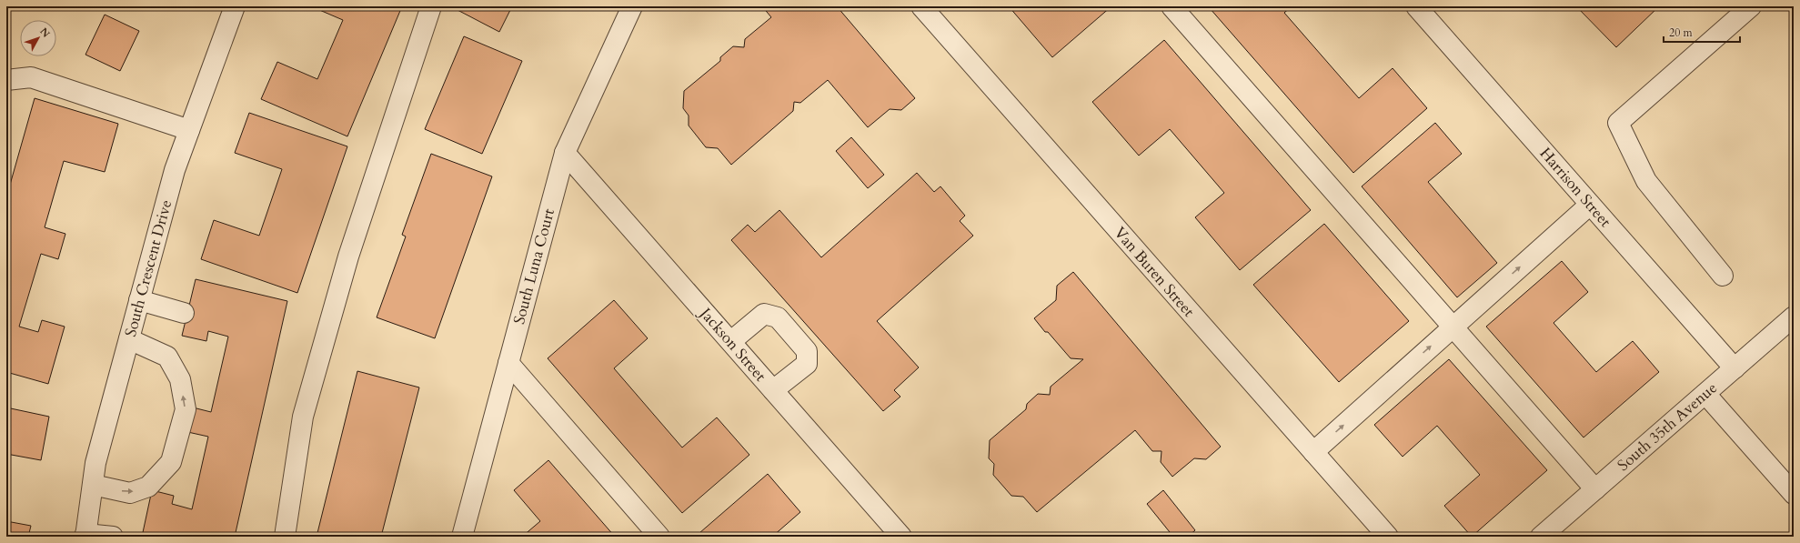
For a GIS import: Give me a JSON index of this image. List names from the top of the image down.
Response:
{
  "streets": {
    "street": [
      "Harrison Street",
      "South Luna Court",
      "South Crescent Drive",
      "Van Buren Street",
      "Jackson Street",
      "South 35th Avenue"
    ]
  },
  "crossings": [
    ["Harrison Street", "South 35th Avenue"],
    ["South Luna Court", "Jackson Street"]
  ],
  "scale_bar": "20 m",
  "north": "top right"
}
